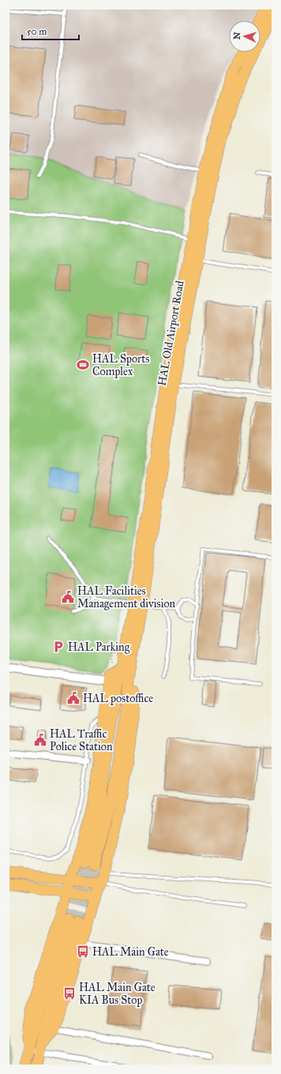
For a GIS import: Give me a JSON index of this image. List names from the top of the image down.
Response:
{
  "streets": {
    "main road": ["HAL Old Airport Road"]
  },
  "places": {
    "sports": ["HAL Sports Complex"],
    "public building": ["HAL Facilities Management division", "HAL postoffice", "HAL Traffic Police Station"],
    "parking": ["HAL Parking"],
    "bus stop": ["HAL Main Gate", "HAL Main Gate KIA Bus Stop"]
  },
  "scale_bar": "50 m",
  "north": "left"
}
